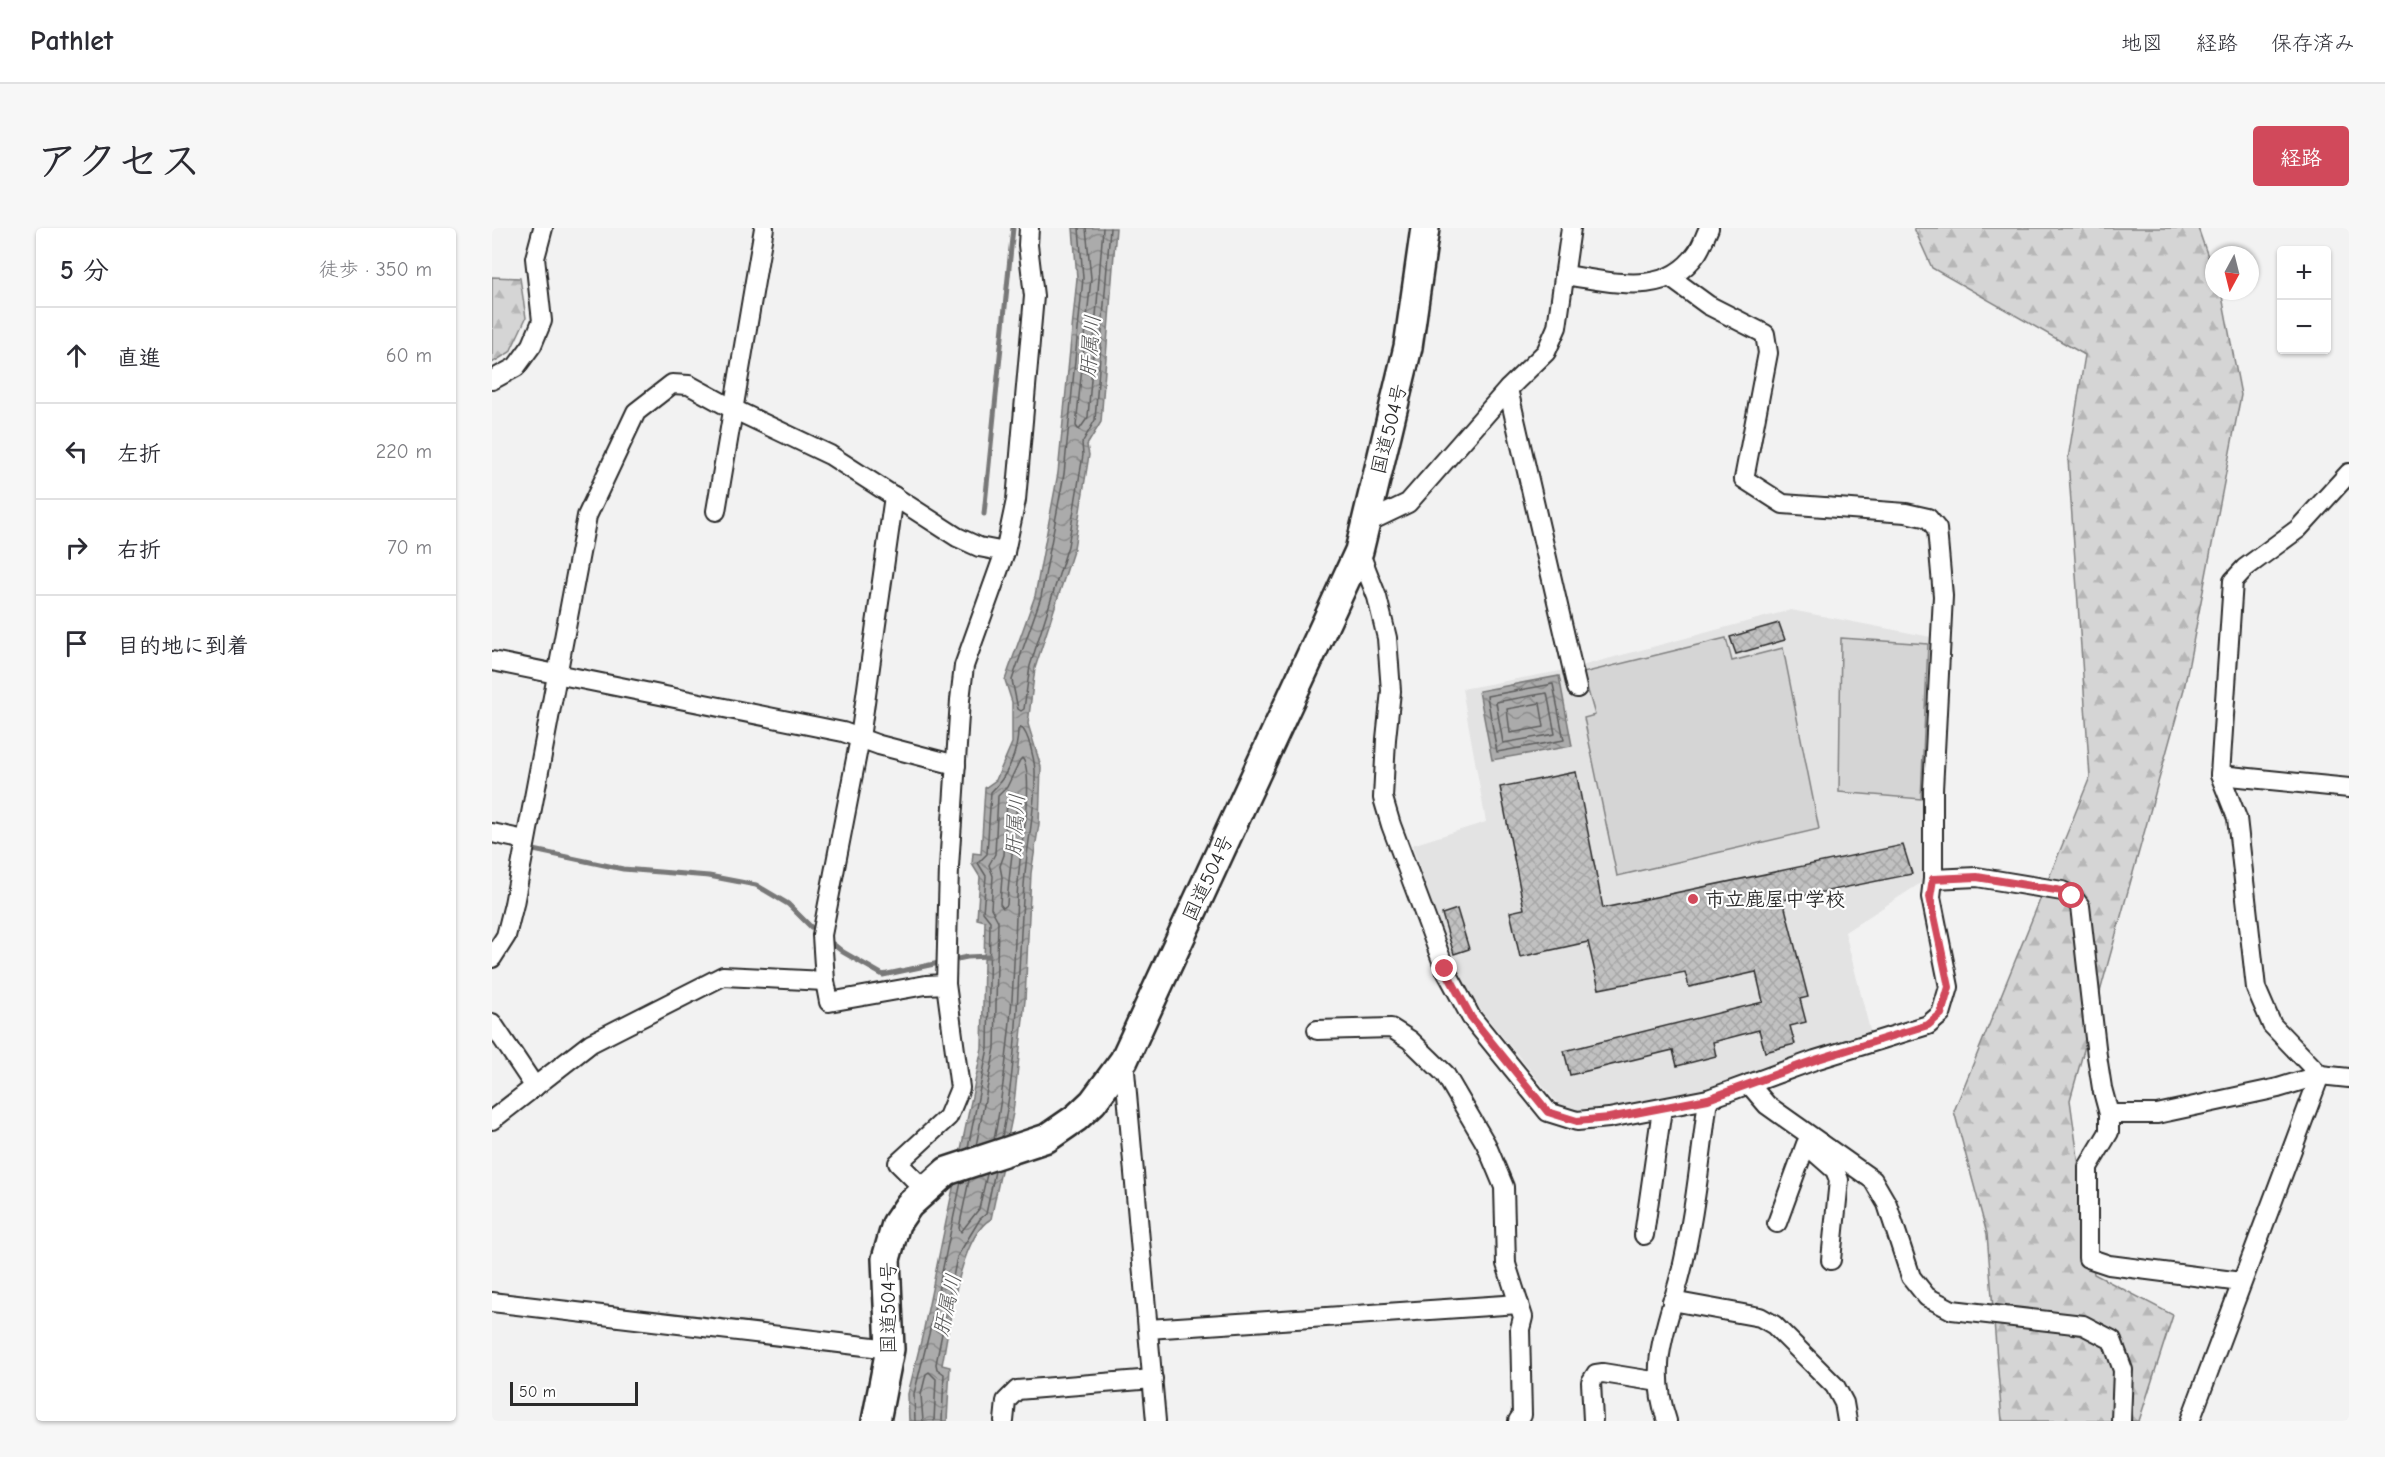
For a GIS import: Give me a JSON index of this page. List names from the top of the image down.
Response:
{
  "streets": {
    "highway": ["国道504号"]
  },
  "water": ["肝属川"],
  "places": ["市立鹿屋中学校"],
  "scale_bar": "50 m",
  "north": "bottom",
  "page": {
    "header": "Pathlet",
    "nav": ["地図", "経路", "保存済み"],
    "title": "アクセス",
    "buttons": "経路",
    "heading": ["5 分", "徒歩 · 350 m"],
    "map_buttons": ["+", "−"],
    "list": [
      ["直進", "60 m"],
      ["左折", "220 m"],
      ["右折", "70 m"],
      "目的地に到着"
    ],
    "scale": "50 m"
  }
}
